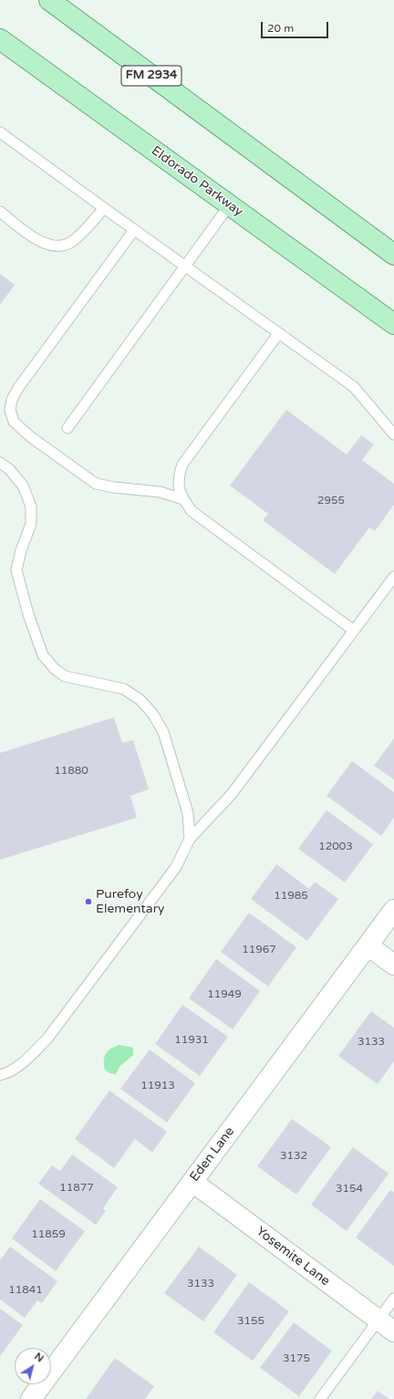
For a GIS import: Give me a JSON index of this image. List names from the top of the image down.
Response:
{
  "streets": {
    "main road": ["FM 2934", "Eldorado Parkway"],
    "street": ["Eden Lane", "Yosemite Lane"]
  },
  "crossings": [
    ["Eden Lane", "Yosemite Lane"]
  ],
  "places": ["Purefoy Elementary"],
  "house_numbers": [
    "2955",
    "11880",
    "12003",
    "11985",
    "11967",
    "11949",
    "11931",
    "3133",
    "11913",
    "3132",
    "11877",
    "3154",
    "11859",
    "3133",
    "11841",
    "3155",
    "3175"
  ],
  "scale_bar": "20 m",
  "north": "top right"
}
